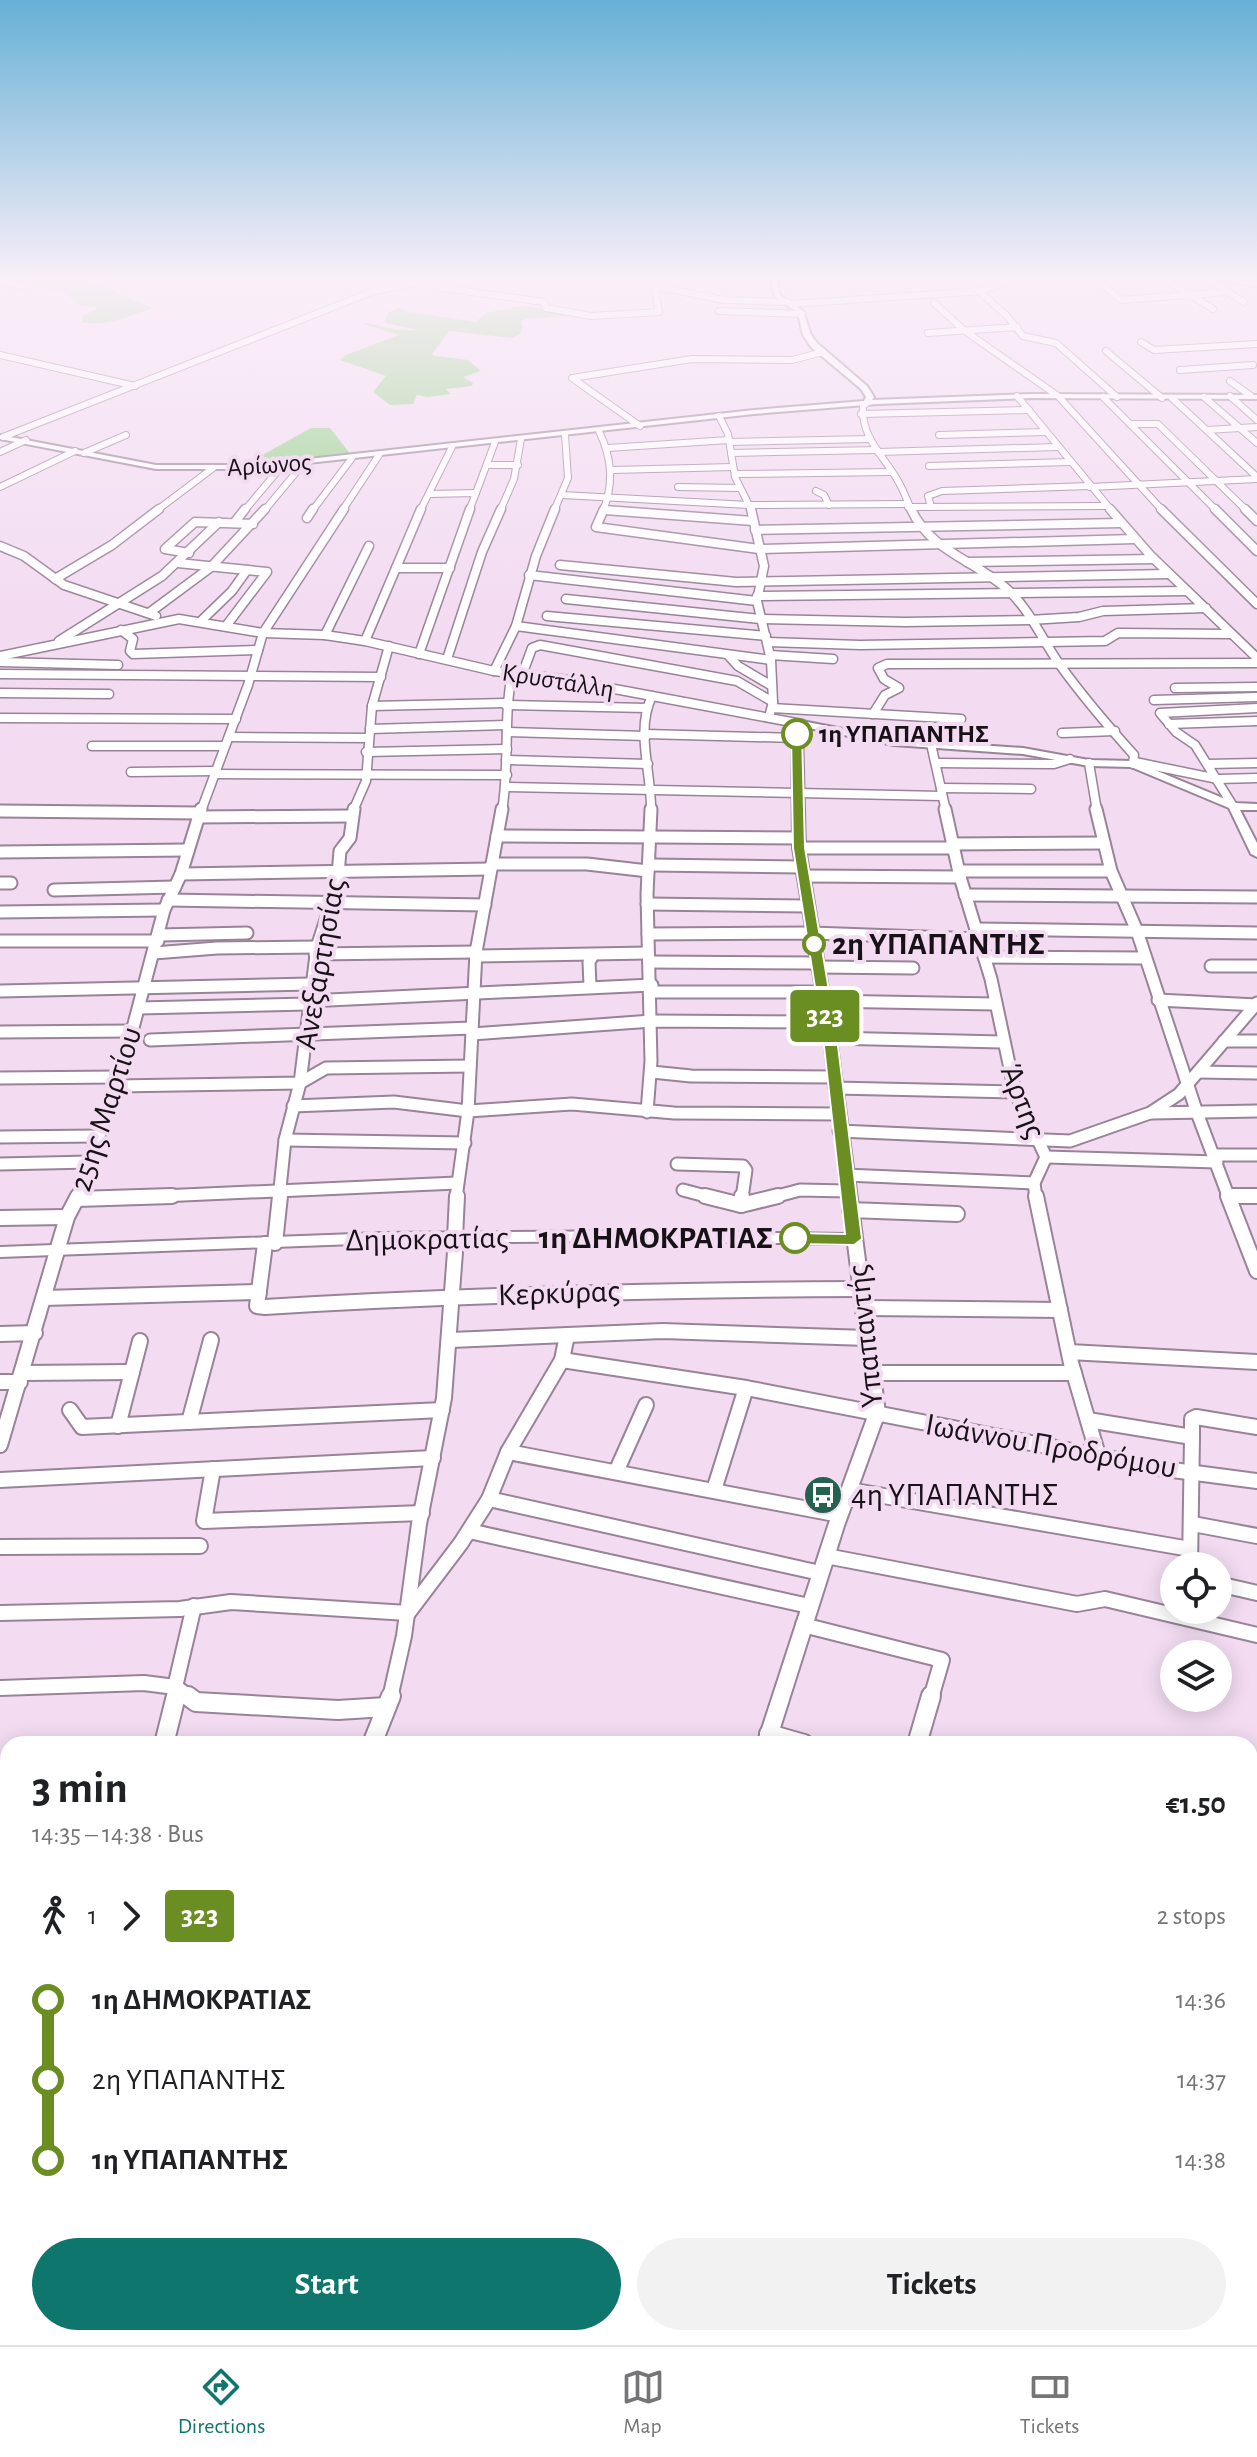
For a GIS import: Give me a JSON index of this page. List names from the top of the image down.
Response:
{
  "streets": {
    "street": [
      "Αρίωνος",
      "Κρυστάλλη",
      "Ανεξαρτησίας",
      "Άρτης",
      "25ης Μαρτίου",
      "Δημοκρατίας",
      "Κερκύρας",
      "Υπαπαντής",
      "Ιωάννου Προδρόμου"
    ]
  },
  "crossings": [
    ["Αρίωνος", "25ης Μαρτίου"],
    ["Κρυστάλλη", "Ανεξαρτησίας"],
    ["Κρυστάλλη", "Άρτης"],
    ["Κρυστάλλη", "25ης Μαρτίου"],
    ["Κρυστάλλη", "Υπαπαντής"],
    ["Ανεξαρτησίας", "Δημοκρατίας"],
    ["Ανεξαρτησίας", "Κερκύρας"],
    ["Άρτης", "Ιωάννου Προδρόμου"],
    ["25ης Μαρτίου", "Δημοκρατίας"],
    ["25ης Μαρτίου", "Κερκύρας"],
    ["Δημοκρατίας", "Υπαπαντής"],
    ["Κερκύρας", "Υπαπαντής"],
    ["Υπαπαντής", "Ιωάννου Προδρόμου"]
  ],
  "places": {
    "other": ["1η ΥΠΑΠΑΝΤΗΣ", "2η ΥΠΑΠΑΝΤΗΣ", "1η ΔΗΜΟΚΡΑΤΙΑΣ"],
    "bus stop": ["4η ΥΠΑΠΑΝΤΗΣ"]
  },
  "lines": ["bus line 323"],
  "page": {
    "on_map": "323",
    "heading": ["3 min", "14:35 – 14:38 · Bus", "€1.50"],
    "legs": ["1", "323", "2 stops"],
    "list": [
      {
        "name": "1η ΔΗΜΟΚΡΑΤΙΑΣ",
        "value": "14:36"
      },
      {
        "name": "2η ΥΠΑΠΑΝΤΗΣ",
        "value": "14:37"
      },
      {
        "name": "1η ΥΠΑΠΑΝΤΗΣ",
        "value": "14:38"
      }
    ],
    "buttons": ["Start", "Tickets"],
    "tabs": ["Directions", "Map", "Tickets"]
  }
}
